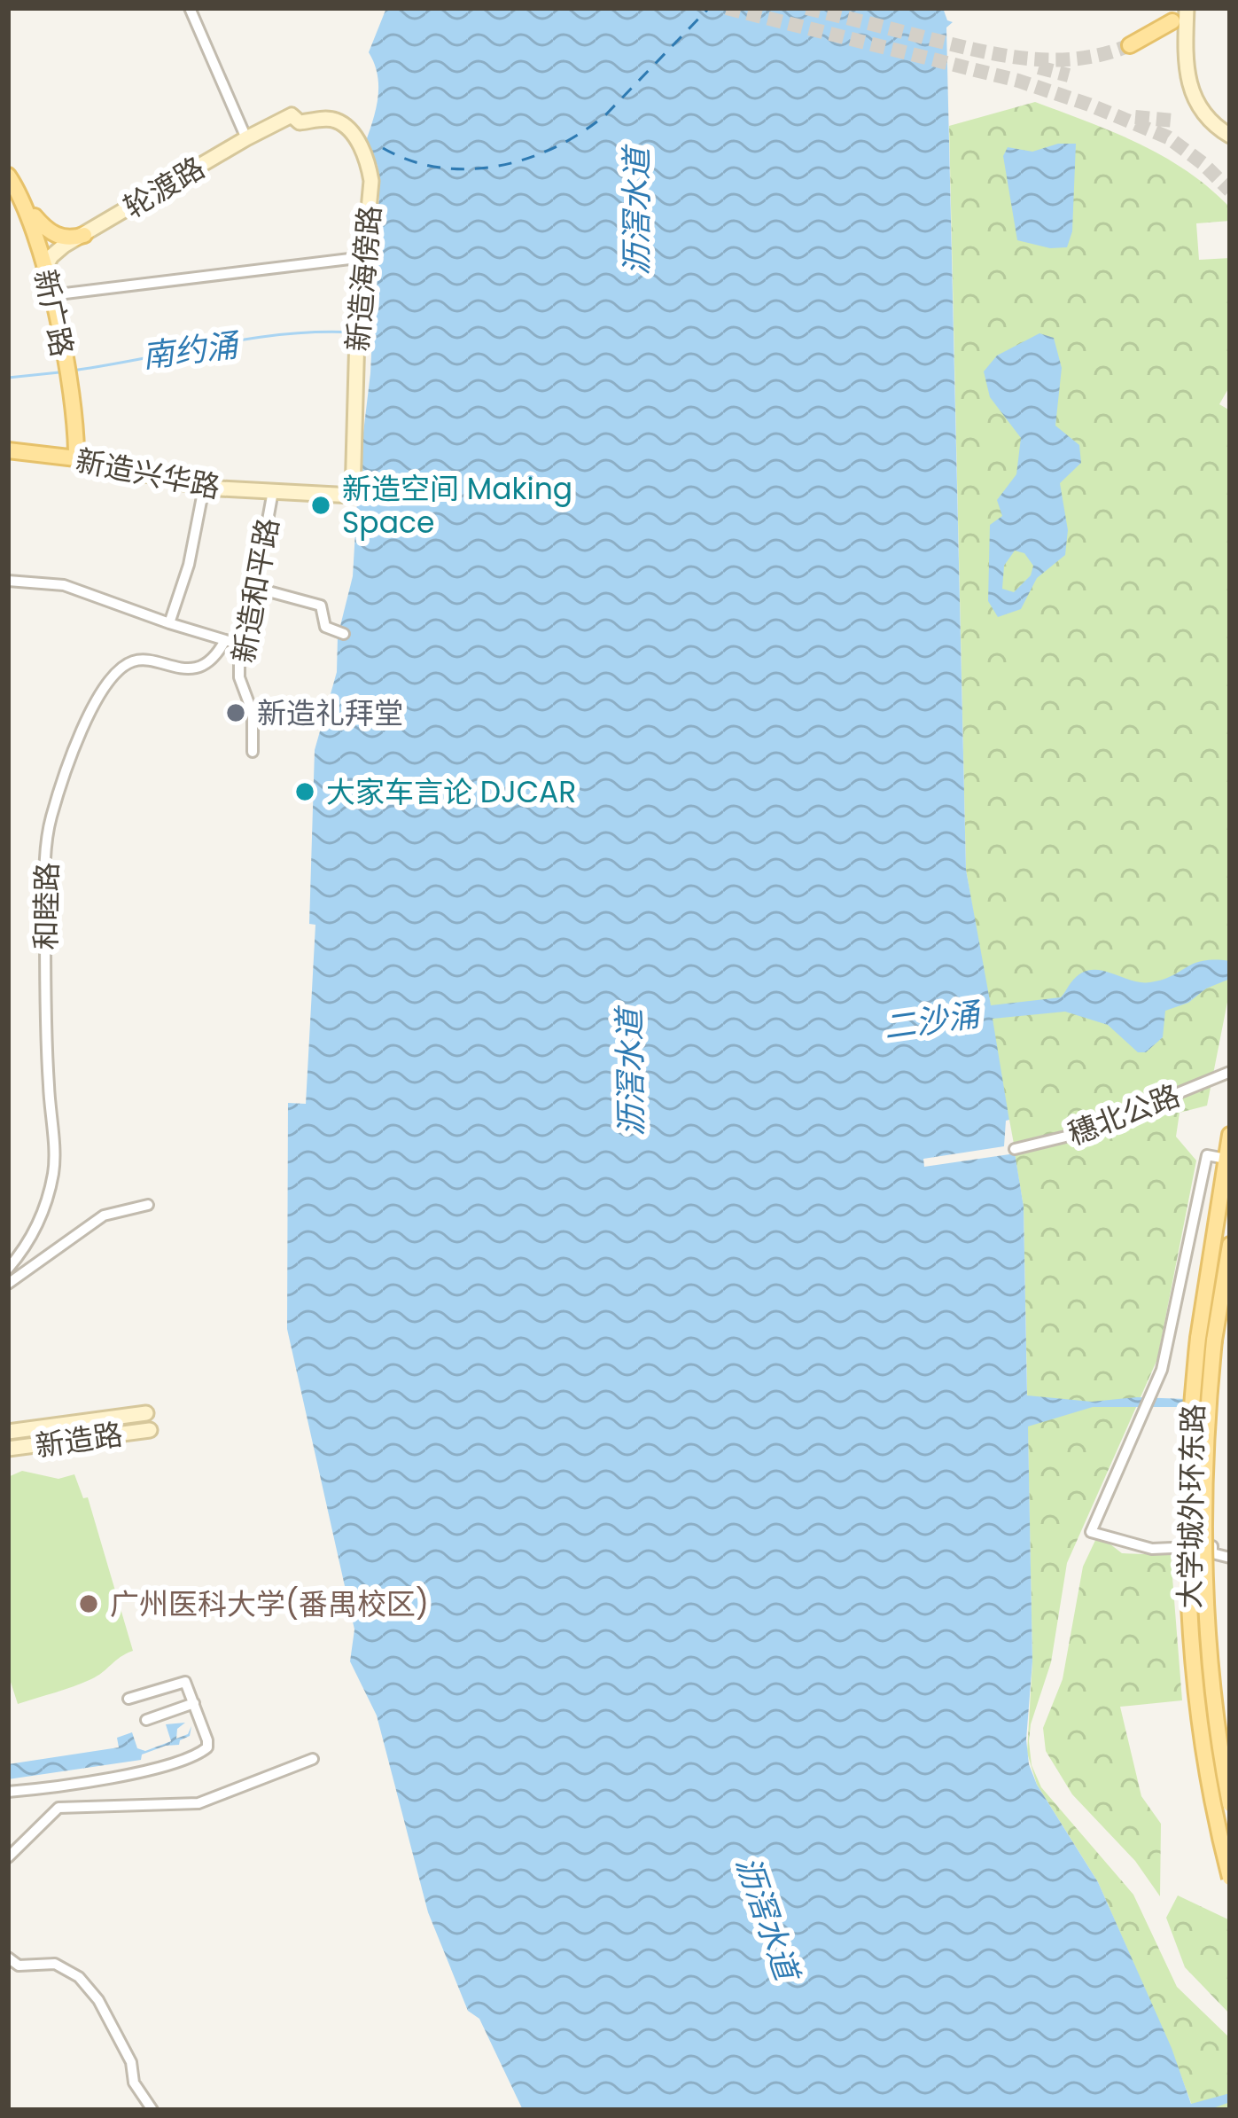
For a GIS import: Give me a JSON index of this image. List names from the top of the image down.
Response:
{
  "streets": {
    "main road": ["新广路", "新造兴华路", "大学城外环东路"],
    "street": [
      "轮渡路",
      "新造海傍路",
      "新造和平路",
      "和睦路",
      "穗北公路",
      "新造路"
    ]
  },
  "crossings": [
    ["轮渡路", "新造海傍路"],
    ["轮渡路", "新广路"],
    ["新造海傍路", "新造兴华路"],
    ["新广路", "新造兴华路"],
    ["新造兴华路", "新造和平路"]
  ],
  "water": ["沥滘水道", "南约涌", "二沙涌"],
  "places": [
    "新造空间 Making Space",
    "新造礼拜堂",
    "大家车言论 DJCAR",
    "广州医科大学(番禺校区)"
  ]
}
